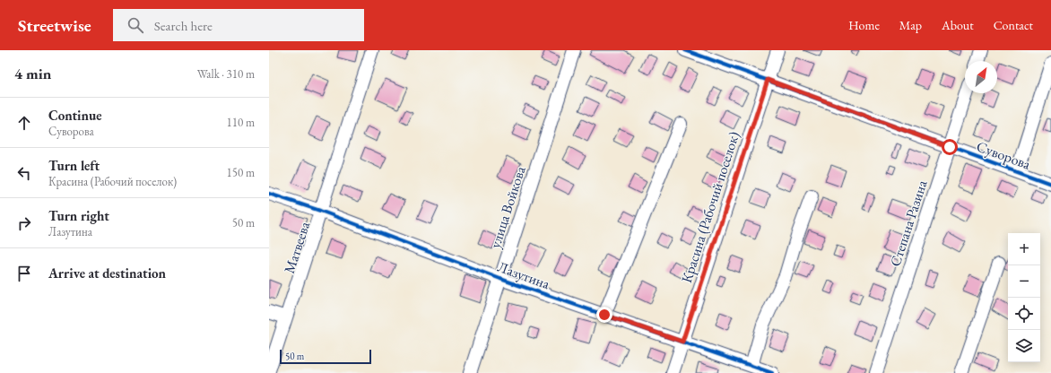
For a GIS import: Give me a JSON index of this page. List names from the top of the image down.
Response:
{
  "streets": {
    "street": [
      "Суворова",
      "улица Войкова",
      "Красина (Рабочий поселок)",
      "Степана Разина",
      "Матвеева",
      "Лазутина"
    ]
  },
  "crossings": [
    ["Суворова", "Красина (Рабочий поселок)"],
    ["Суворова", "Степана Разина"],
    ["улица Войкова", "Лазутина"],
    ["Красина (Рабочий поселок)", "Лазутина"],
    ["Матвеева", "Лазутина"]
  ],
  "scale_bar": "50 m",
  "north": "top right",
  "page": {
    "header": "Streetwise",
    "search": "Search here",
    "nav": [
      "Home",
      "Map",
      "About",
      "Contact"
    ],
    "heading": ["4 min", "Walk · 310 m"],
    "list": [
      ["Continue", "Суворова", "110 m"],
      ["Turn left", "Красина (Рабочий поселок)", "150 m"],
      ["Turn right", "Лазутина", "50 m"],
      "Arrive at destination"
    ],
    "map_buttons": ["+", "−"],
    "scale": "50 m"
  }
}
